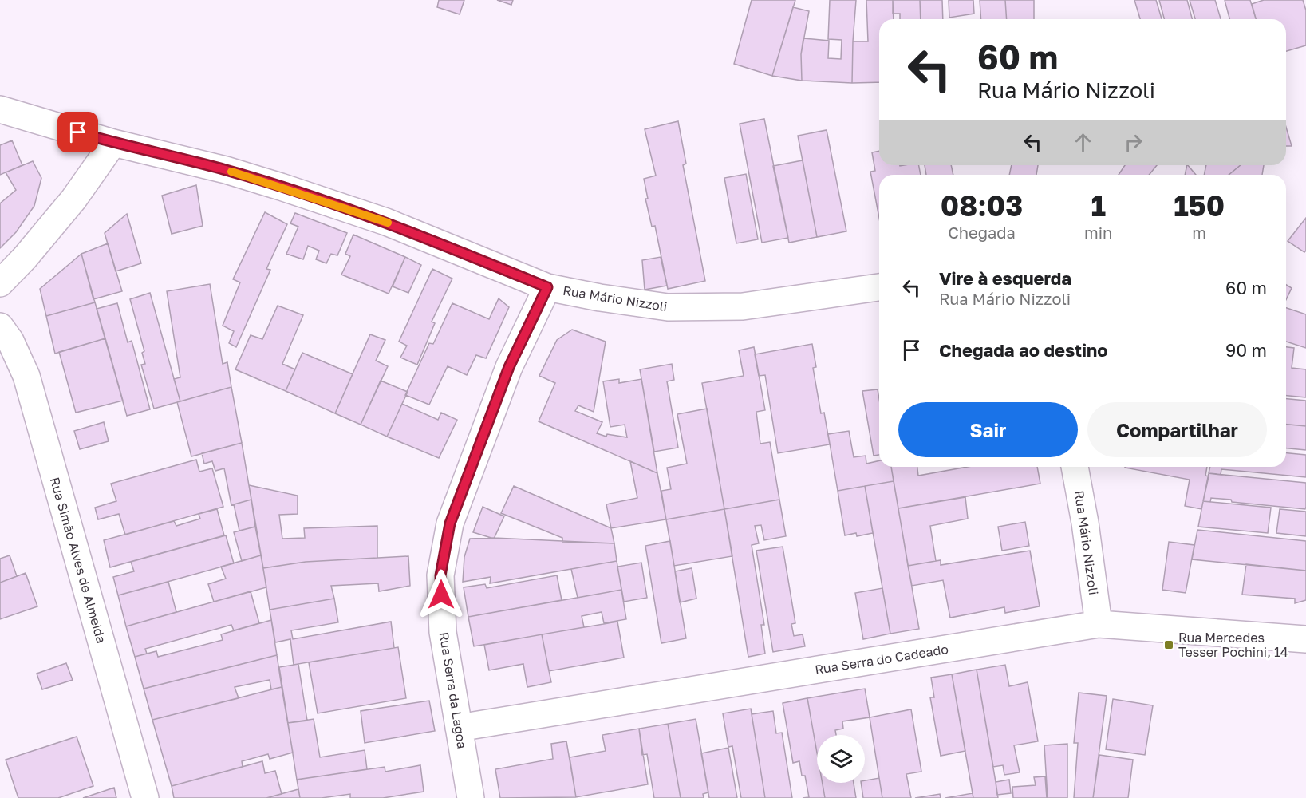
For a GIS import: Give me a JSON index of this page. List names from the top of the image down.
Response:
{
  "streets": {
    "street": [
      "Rua Mário Nizzoli",
      "Rua Simão Alves de Almeida",
      "Rua Serra do Cadeado",
      "Rua Serra da Lagoa"
    ]
  },
  "crossings": [
    ["Rua Mário Nizzoli", "Rua Serra do Cadeado"],
    ["Rua Mário Nizzoli", "Rua Serra da Lagoa"],
    ["Rua Serra do Cadeado", "Rua Serra da Lagoa"]
  ],
  "places": {
    "transit": ["Rua Mercedes Tesser Pochini, 14"]
  },
  "page": {
    "turn": ["60 m", "Rua Mário Nizzoli"],
    "eta": [
      "08:03",
      "Chegada",
      "1",
      "min",
      "150",
      "m"
    ],
    "list": [
      {
        "name": "Vire à esquerda",
        "note": "Rua Mário Nizzoli",
        "value": "60 m"
      },
      {
        "name": "Chegada ao destino",
        "value": "90 m"
      }
    ],
    "buttons": ["Sair", "Compartilhar"]
  }
}
